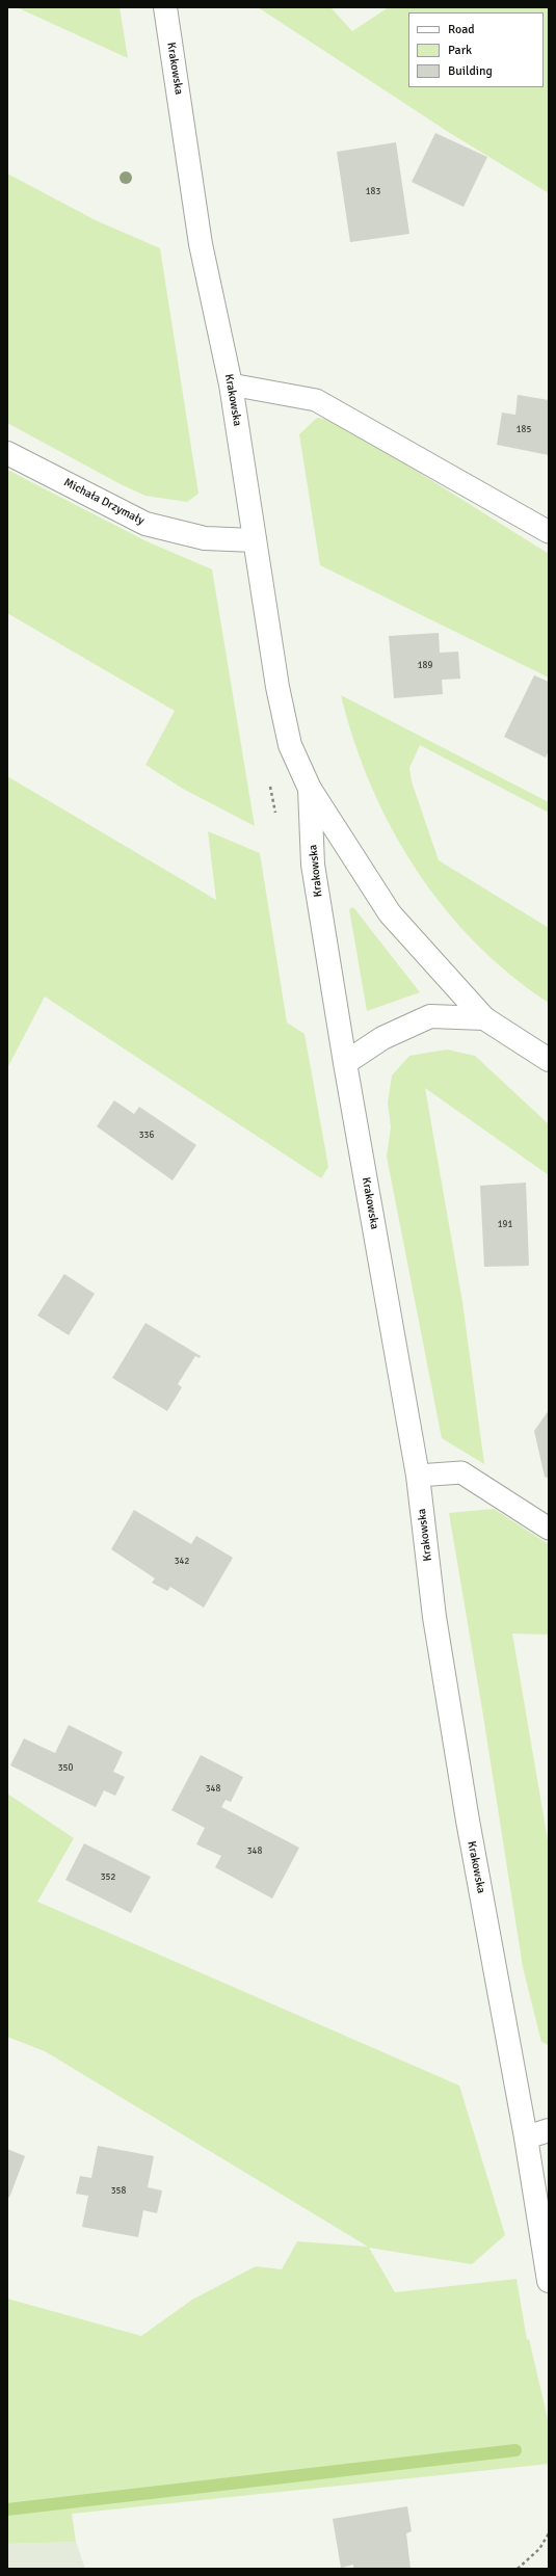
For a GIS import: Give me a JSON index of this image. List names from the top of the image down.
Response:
{
  "streets": {
    "street": ["Krakowska", "Michała Drzymały"]
  },
  "crossings": [
    ["Krakowska", "Michała Drzymały"]
  ],
  "house_numbers": [
    "183",
    "185",
    "189",
    "336",
    "191",
    "342",
    "350",
    "348",
    "348",
    "352",
    "358"
  ],
  "legend": ["Road", "Park", "Building"]
}
